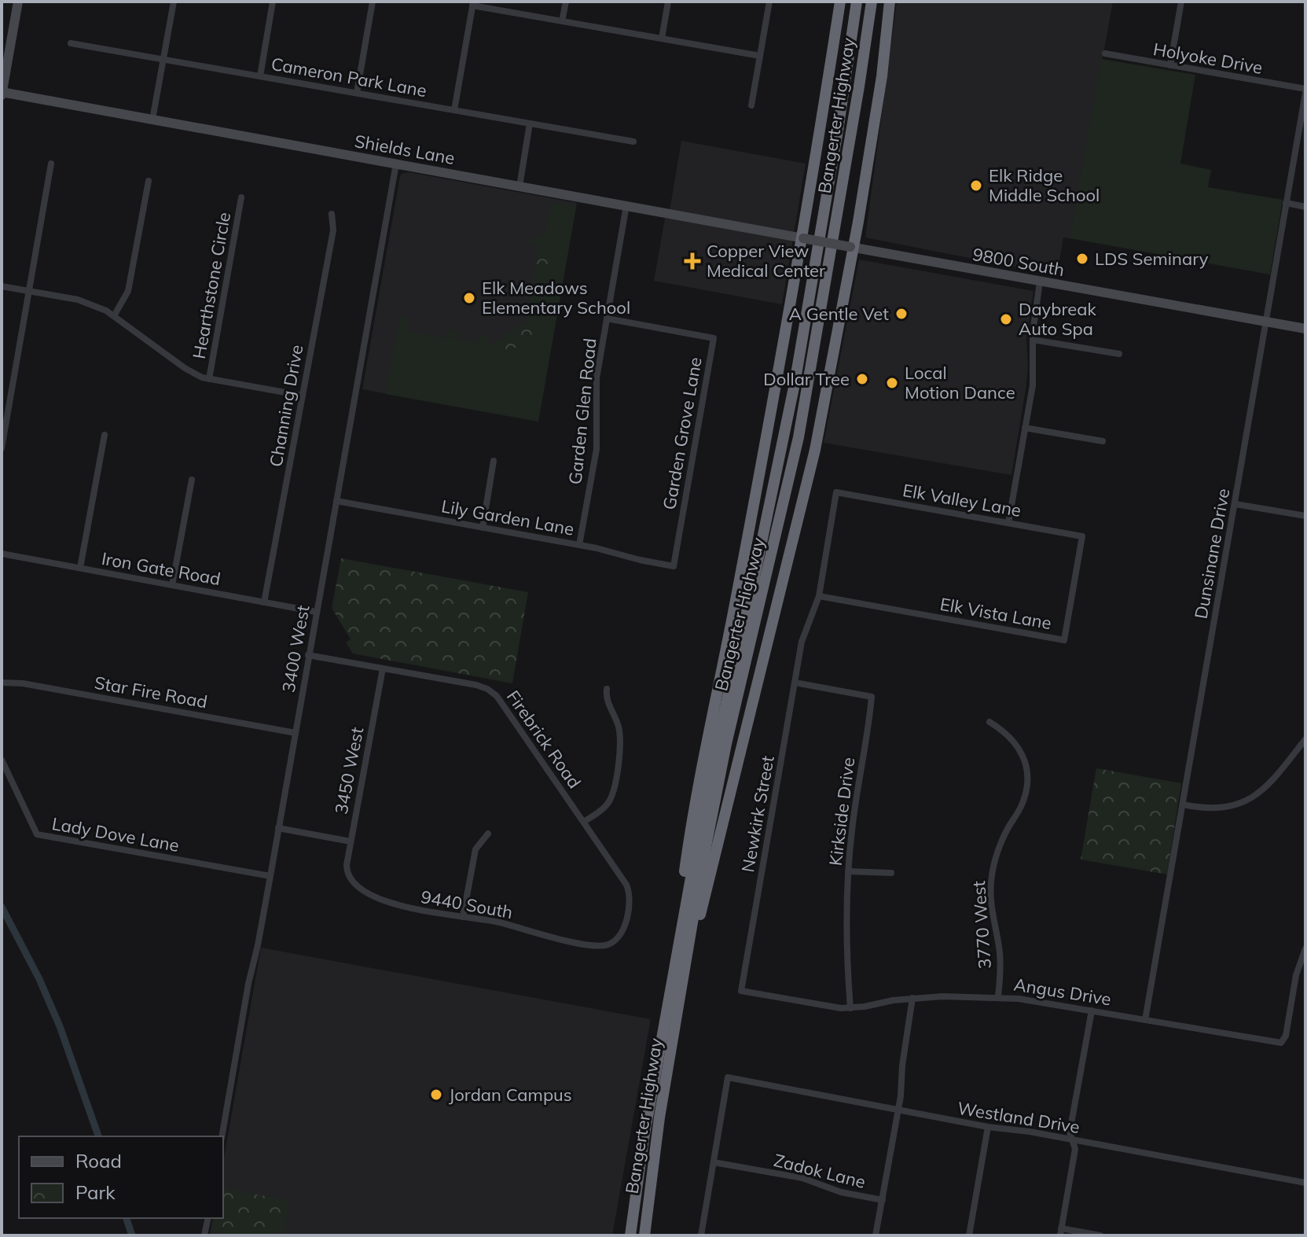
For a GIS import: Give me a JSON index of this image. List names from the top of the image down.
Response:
{
  "streets": {
    "highway": ["Bangerter Highway"],
    "main road": ["Shields Lane", "9800 South"],
    "street": [
      "Holyoke Drive",
      "Cameron Park Lane",
      "Hearthstone Circle",
      "Channing Drive",
      "Garden Glen Road",
      "Garden Grove Lane",
      "Elk Valley Lane",
      "Lily Garden Lane",
      "Dunsinane Drive",
      "Iron Gate Road",
      "Elk Vista Lane",
      "3400 West",
      "Star Fire Road",
      "Firebrick Road",
      "3450 West",
      "Kirkside Drive",
      "Newkirk Street",
      "Lady Dove Lane",
      "9440 South",
      "3770 West",
      "Angus Drive",
      "Westland Drive",
      "Zadok Lane"
    ]
  },
  "crossings": [
    ["Holyoke Drive", "Dunsinane Drive"],
    ["Shields Lane", "9800 South"],
    ["Shields Lane", "Garden Glen Road"],
    ["Shields Lane", "3400 West"],
    ["9800 South", "Dunsinane Drive"],
    ["Channing Drive", "Iron Gate Road"],
    ["Garden Glen Road", "Garden Grove Lane"],
    ["Garden Glen Road", "Lily Garden Lane"],
    ["Garden Grove Lane", "Lily Garden Lane"],
    ["Elk Valley Lane", "Elk Vista Lane"],
    ["Elk Valley Lane", "Newkirk Street"],
    ["Lily Garden Lane", "3400 West"],
    ["Dunsinane Drive", "Angus Drive"],
    ["Iron Gate Road", "3400 West"],
    ["Elk Vista Lane", "Newkirk Street"],
    ["3400 West", "Star Fire Road"],
    ["3400 West", "Firebrick Road"],
    ["3400 West", "Lady Dove Lane"],
    ["Firebrick Road", "3450 West"],
    ["Firebrick Road", "9440 South"],
    ["3450 West", "9440 South"],
    ["Kirkside Drive", "Newkirk Street"],
    ["Kirkside Drive", "Angus Drive"],
    ["Newkirk Street", "Angus Drive"],
    ["3770 West", "Angus Drive"],
    ["Westland Drive", "Zadok Lane"]
  ],
  "places": {
    "other": [
      "Elk Ridge Middle School",
      "LDS Seminary",
      "Elk Meadows Elementary School",
      "A Gentle Vet",
      "Daybreak Auto Spa",
      "Dollar Tree",
      "Local Motion Dance",
      "Jordan Campus"
    ],
    "health": ["Copper View Medical Center"]
  },
  "legend": ["Road", "Park"]
}
